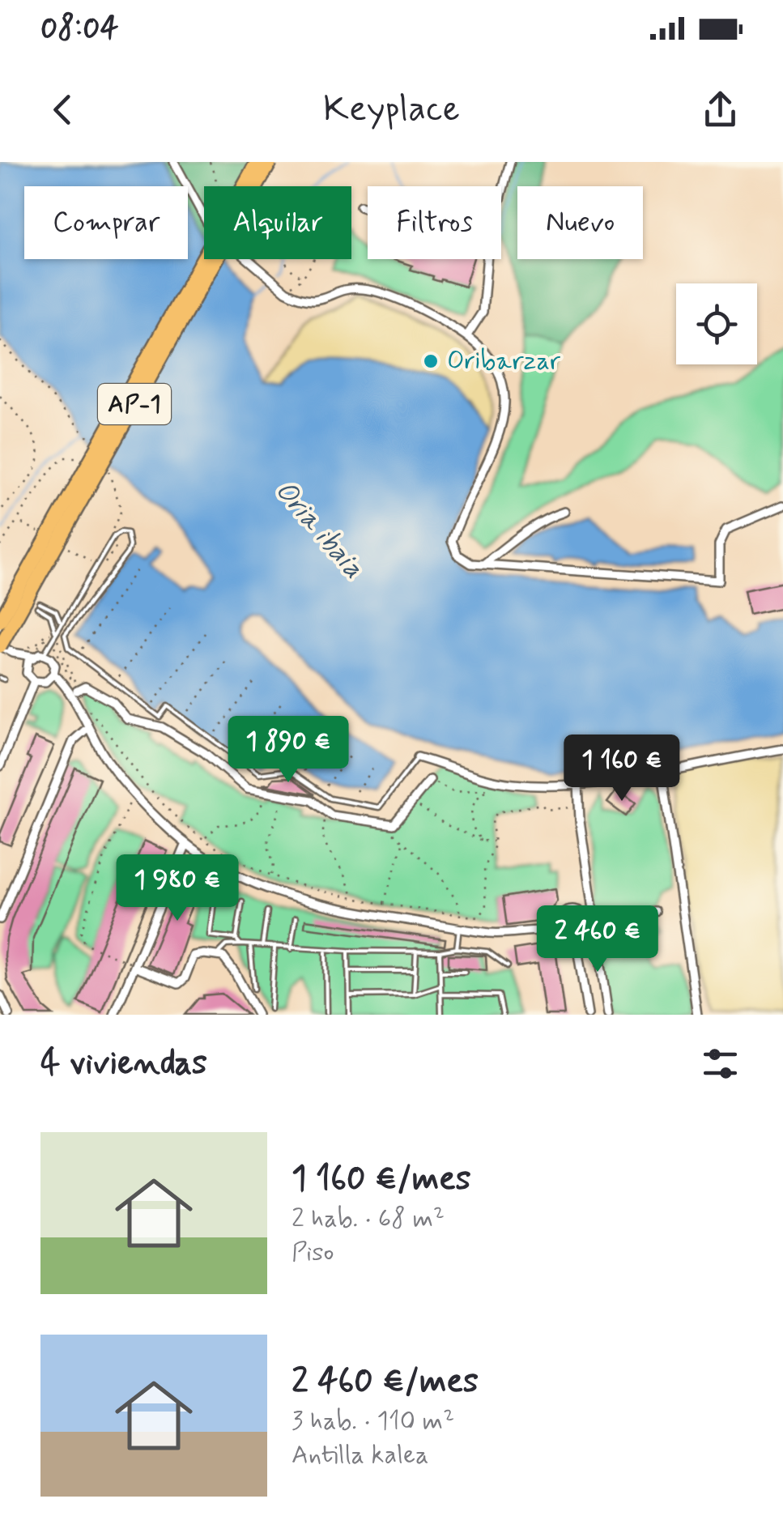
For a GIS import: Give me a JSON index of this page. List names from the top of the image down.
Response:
{
  "streets": {
    "highway": ["AP-1"]
  },
  "water": ["Oria ibaia"],
  "places": ["Oribarzar"],
  "page": {
    "status": "08:04",
    "header": "Keyplace",
    "chip": [
      "Comprar",
      "Alquilar",
      "Filtros",
      "Nuevo"
    ],
    "price": [
      "1 890 €",
      "1 160 €",
      "1 980 €",
      "2 460 €"
    ],
    "heading": "4 viviendas",
    "list": [
      {
        "name": "1 160 €/mes",
        "note": "2 hab. · 68 m² · Piso"
      },
      {
        "name": "2 460 €/mes",
        "note": "3 hab. · 110 m² · Antilla kalea"
      }
    ]
  }
}
